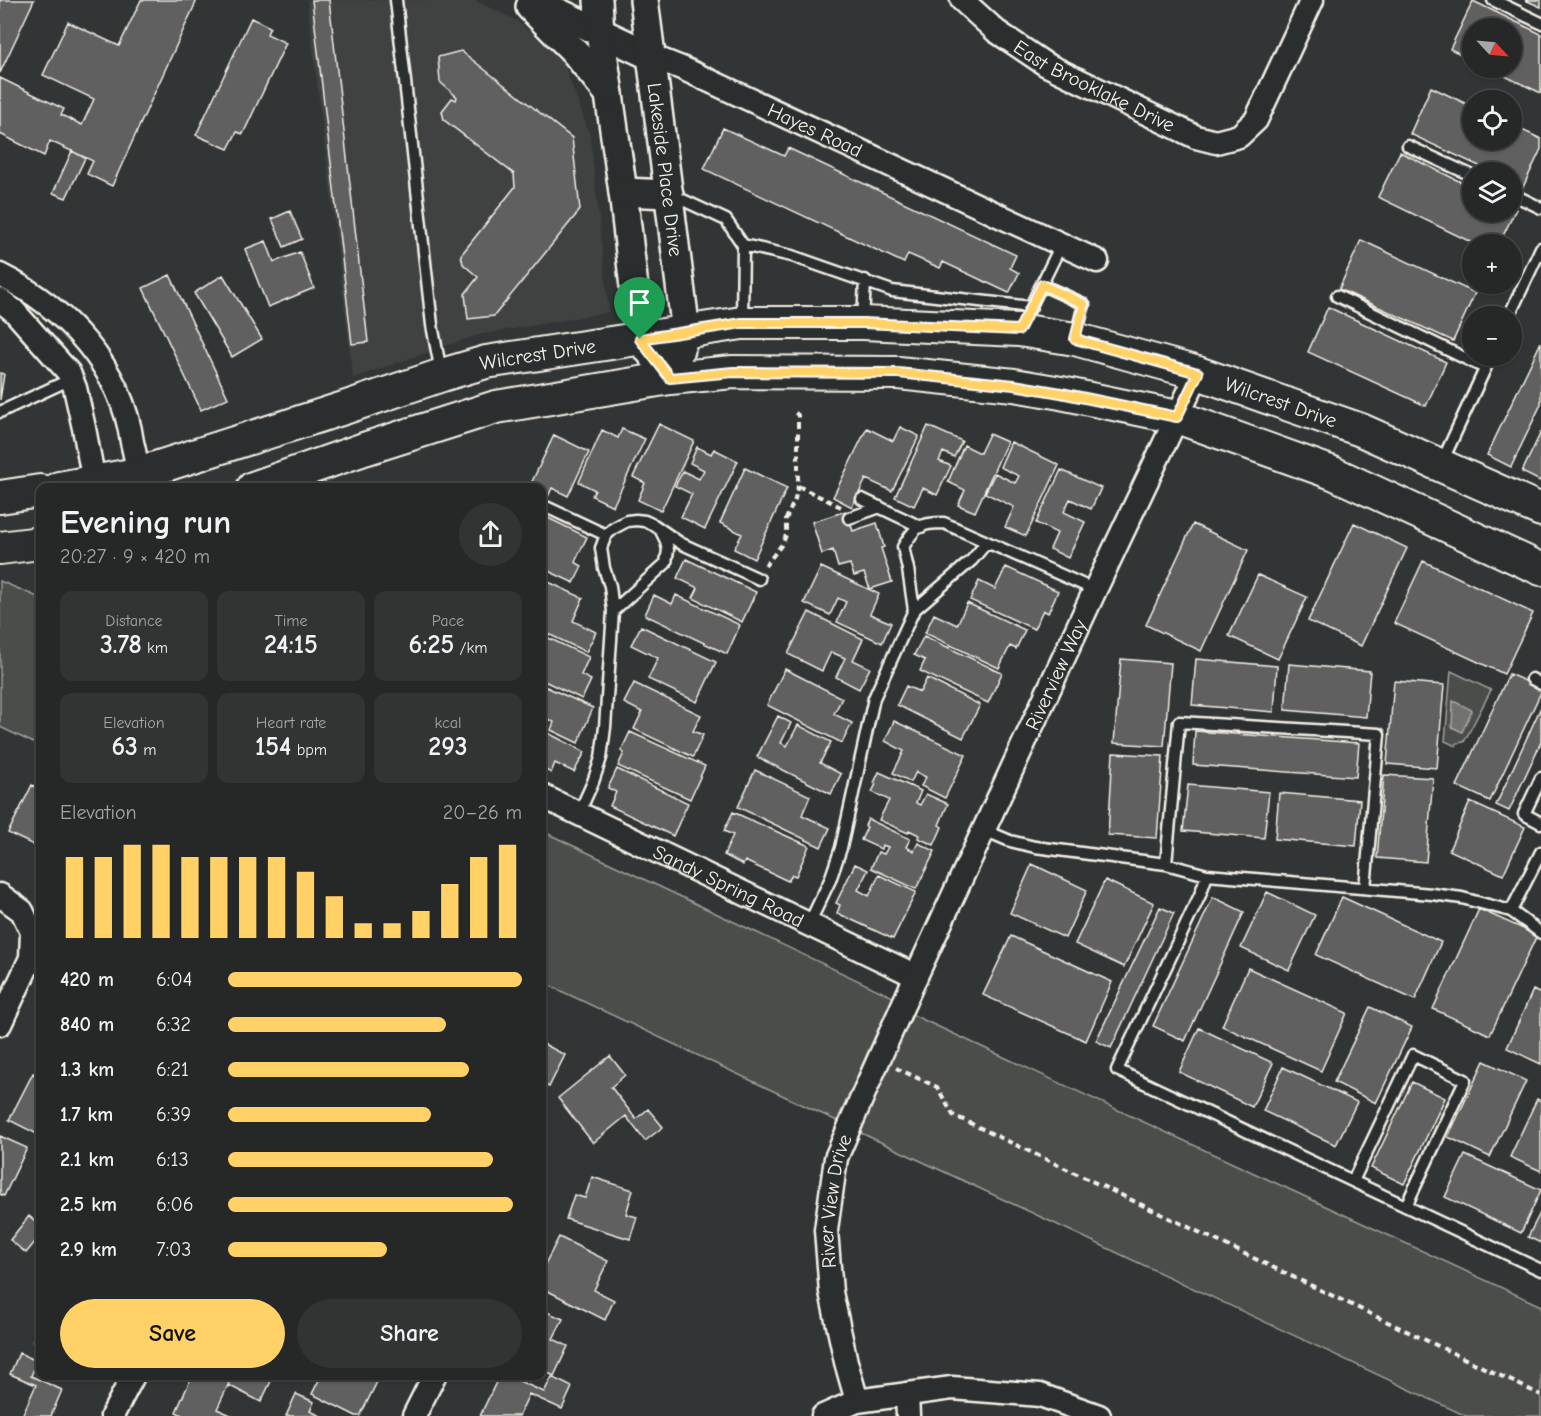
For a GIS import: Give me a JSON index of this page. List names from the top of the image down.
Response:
{
  "streets": {
    "main road": ["Wilcrest Drive"],
    "street": [
      "East Brooklake Drive",
      "Hayes Road",
      "Lakeside Place Drive",
      "Riverview Way",
      "Sandy Spring Road",
      "River View Drive"
    ]
  },
  "crossings": [
    ["Hayes Road", "Lakeside Place Drive"],
    ["Lakeside Place Drive", "Wilcrest Drive"],
    ["Wilcrest Drive", "Riverview Way"],
    ["Riverview Way", "Sandy Spring Road"],
    ["Riverview Way", "River View Drive"],
    ["Sandy Spring Road", "River View Drive"]
  ],
  "north": "bottom right",
  "page": {
    "map_buttons": ["+", "−"],
    "heading": ["Evening run", "20:27 · 9 × 420 m"],
    "stats": [
      ["Distance", "3.78 km"],
      ["Time", "24:15"],
      ["Pace", "6:25 /km"],
      ["Elevation", "63 m"],
      ["Heart rate", "154 bpm"],
      ["kcal", "293"]
    ],
    "chart": ["Elevation", "20–26 m"],
    "list": [
      {
        "name": "420 m",
        "note": "6:04"
      },
      {
        "name": "840 m",
        "note": "6:32"
      },
      {
        "name": "1.3 km",
        "note": "6:21"
      },
      {
        "name": "1.7 km",
        "note": "6:39"
      },
      {
        "name": "2.1 km",
        "note": "6:13"
      },
      {
        "name": "2.5 km",
        "note": "6:06"
      },
      {
        "name": "2.9 km",
        "note": "7:03"
      }
    ],
    "buttons": ["Save", "Share"]
  }
}
